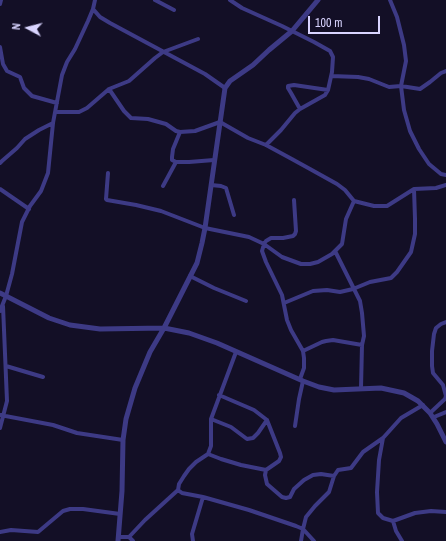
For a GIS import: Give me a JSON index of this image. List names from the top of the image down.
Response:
{
  "scale_bar": "100 m",
  "north": "left"
}
